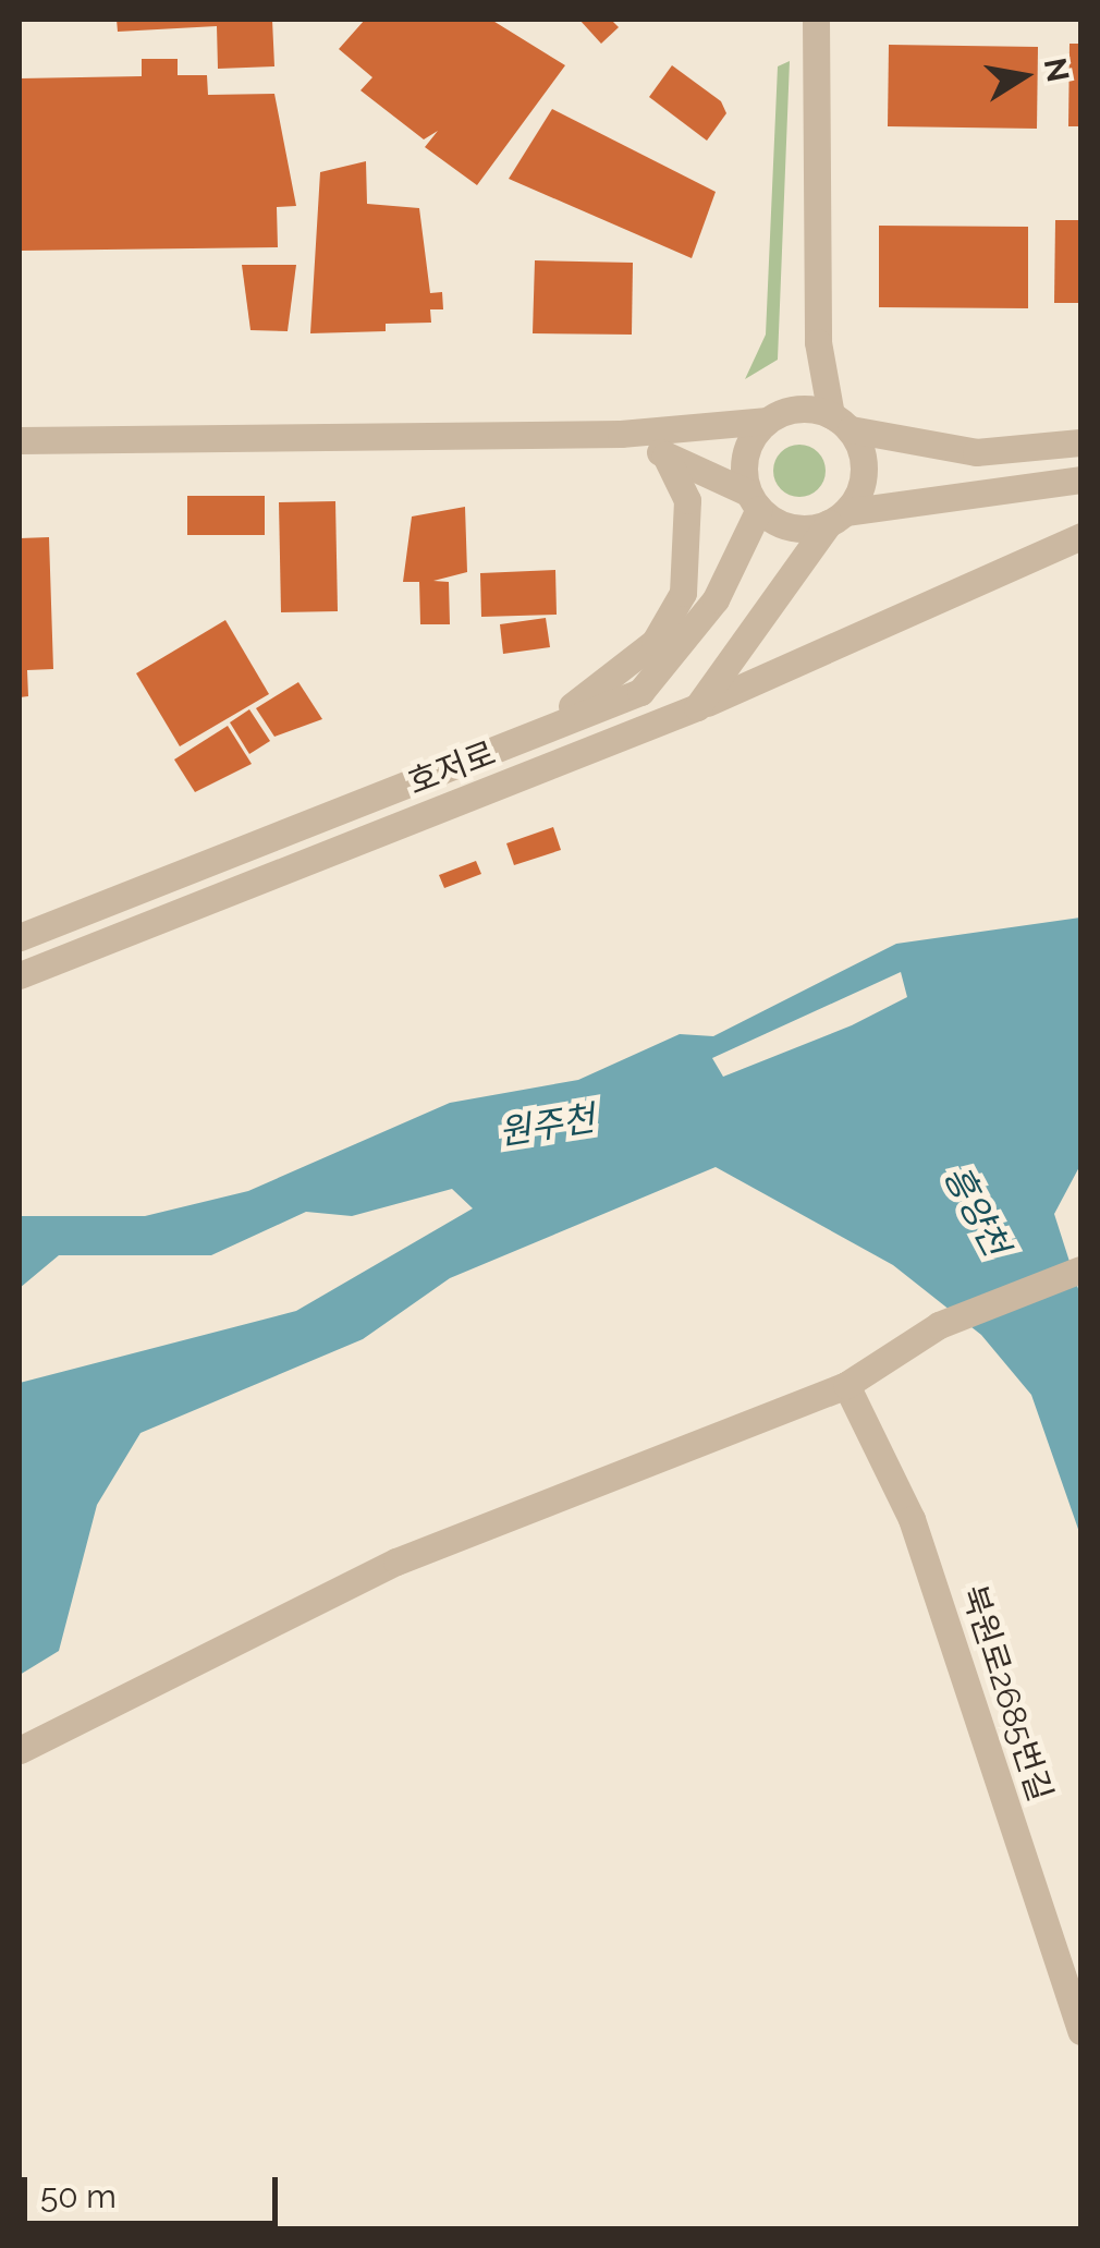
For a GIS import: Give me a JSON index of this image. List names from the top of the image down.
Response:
{
  "streets": {
    "street": ["호저로", "북원로2685번길"]
  },
  "water": ["원주천", "흥양천"],
  "scale_bar": "50 m",
  "north": "right"
}
